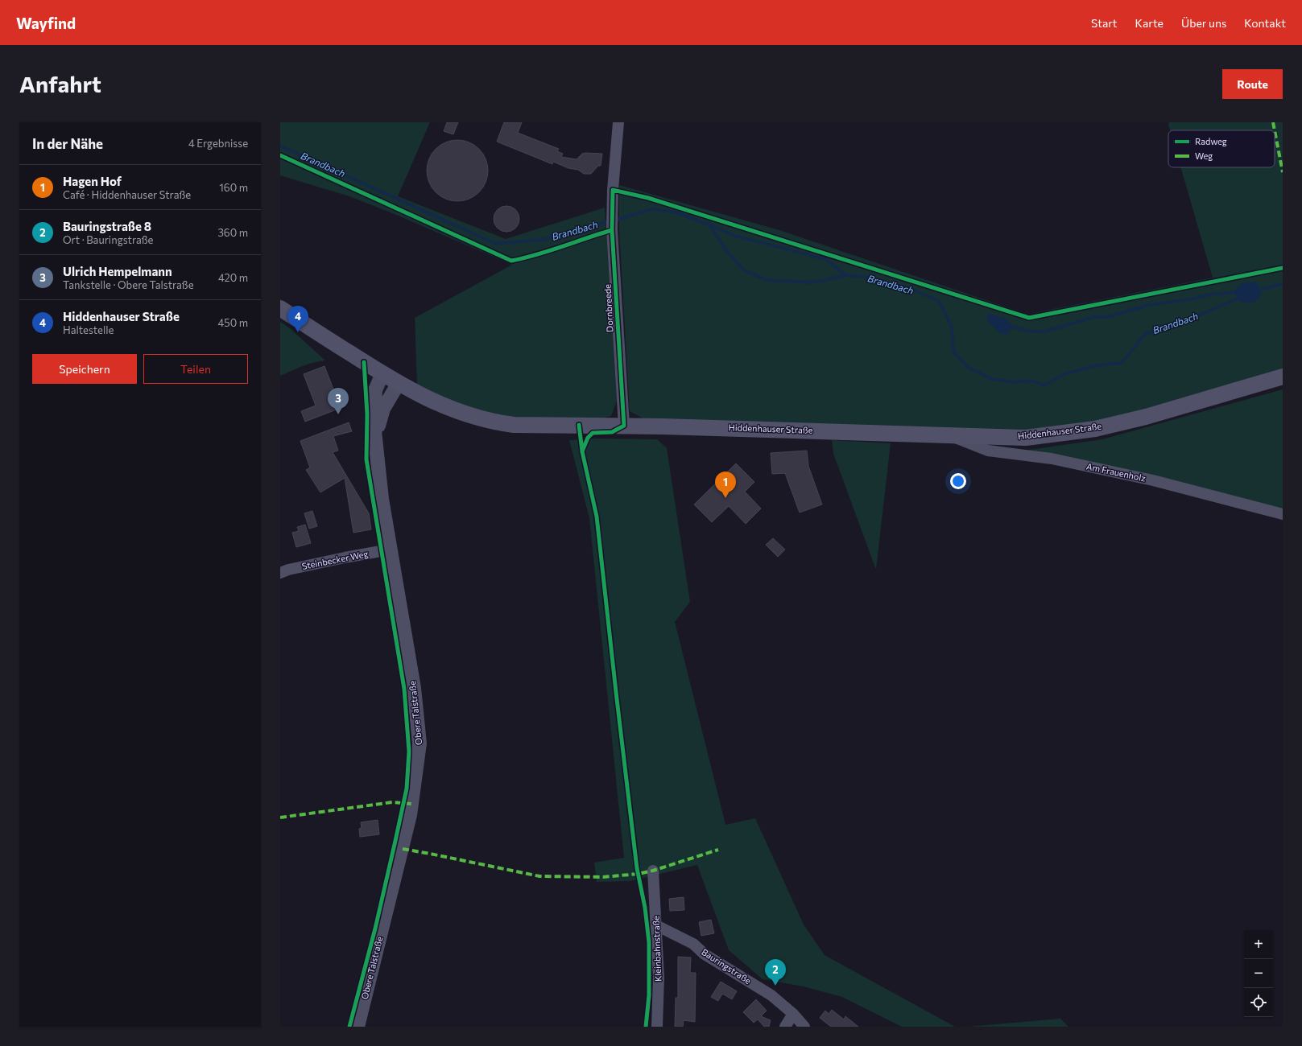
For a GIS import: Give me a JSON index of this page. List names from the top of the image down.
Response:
{
  "streets": {
    "main road": ["Hiddenhauser Straße"],
    "street": [
      "Dornbreede",
      "Am Frauenholz",
      "Steinbecker Weg",
      "Obere Talstraße",
      "Kleinbahnstraße",
      "Bauringstraße"
    ]
  },
  "crossings": [
    ["Dornbreede", "Hiddenhauser Straße"],
    ["Hiddenhauser Straße", "Am Frauenholz"],
    ["Hiddenhauser Straße", "Obere Talstraße"],
    ["Steinbecker Weg", "Obere Talstraße"],
    ["Kleinbahnstraße", "Bauringstraße"]
  ],
  "water": ["Brandbach"],
  "legend": ["Radweg", "Weg"],
  "page": {
    "header": "Wayfind",
    "nav": [
      "Start",
      "Karte",
      "Über uns",
      "Kontakt"
    ],
    "buttons": [
      "Route",
      ["Speichern", "Teilen"]
    ],
    "title": "Anfahrt",
    "heading": ["In der Nähe", "4 Ergebnisse"],
    "list": [
      {
        "mark": "1",
        "name": "Hagen Hof",
        "note": "Café · Hiddenhauser Straße",
        "value": "160 m"
      },
      {
        "mark": "2",
        "name": "Bauringstraße 8",
        "note": "Ort · Bauringstraße",
        "value": "360 m"
      },
      {
        "mark": "3",
        "name": "Ulrich Hempelmann",
        "note": "Tankstelle · Obere Talstraße",
        "value": "420 m"
      },
      {
        "mark": "4",
        "name": "Hiddenhauser Straße",
        "note": "Haltestelle",
        "value": "450 m"
      }
    ],
    "pins": [
      "4",
      "3",
      "1",
      "2"
    ],
    "map_buttons": ["+", "−"]
  }
}
